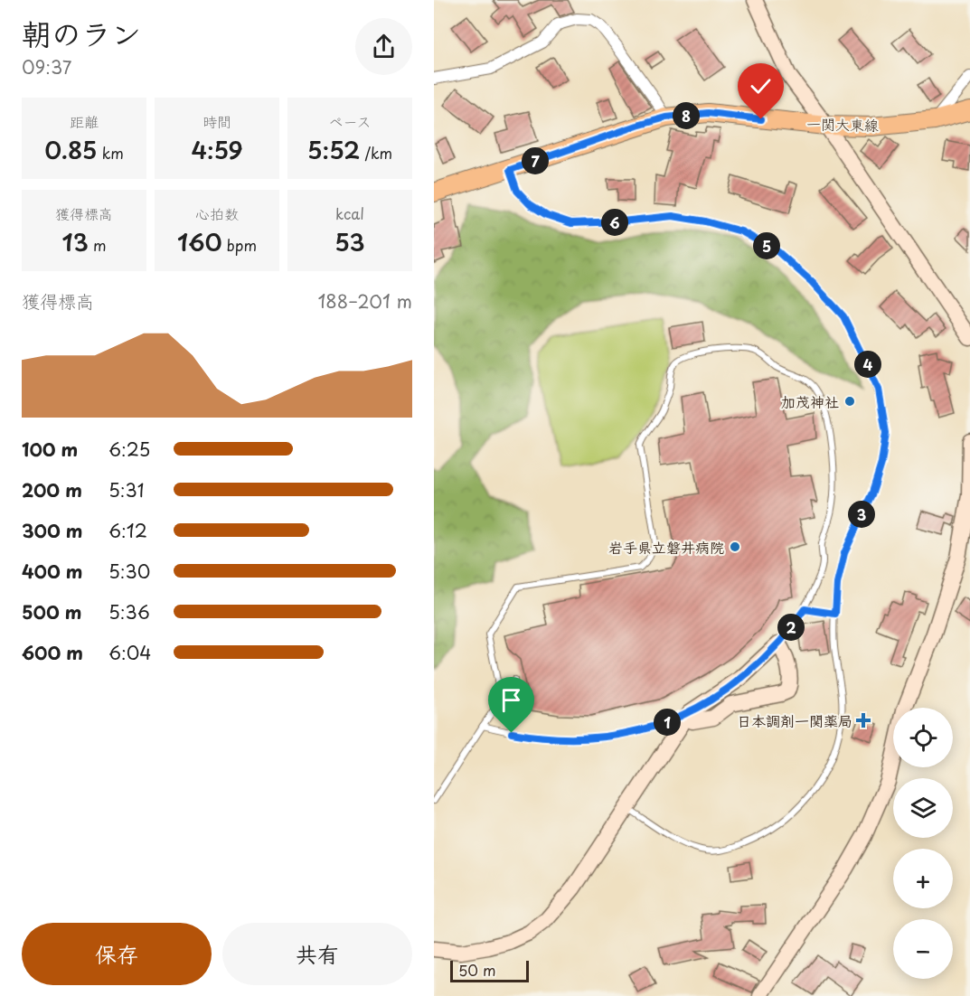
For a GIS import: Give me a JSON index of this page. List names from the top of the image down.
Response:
{
  "streets": {
    "main road": ["一関大東線"]
  },
  "places": {
    "other": ["加茂神社", "岩手県立磐井病院"],
    "health": ["日本調剤一関薬局"]
  },
  "scale_bar": "50 m",
  "page": {
    "heading": ["朝のラン", "09:37"],
    "stats": [
      ["距離", "0.85 km"],
      ["時間", "4:59"],
      ["ペース", "5:52 /km"],
      ["獲得標高", "13 m"],
      ["心拍数", "160 bpm"],
      ["kcal", "53"]
    ],
    "pins": [
      "8",
      "7",
      "6",
      "5",
      "4",
      "3",
      "2",
      "1"
    ],
    "chart": ["獲得標高", "188–201 m"],
    "list": [
      {
        "name": "100 m",
        "note": "6:25"
      },
      {
        "name": "200 m",
        "note": "5:31"
      },
      {
        "name": "300 m",
        "note": "6:12"
      },
      {
        "name": "400 m",
        "note": "5:30"
      },
      {
        "name": "500 m",
        "note": "5:36"
      },
      {
        "name": "600 m",
        "note": "6:04"
      }
    ],
    "map_buttons": ["+", "−"],
    "buttons": ["保存", "共有"],
    "scale": "50 m"
  }
}
